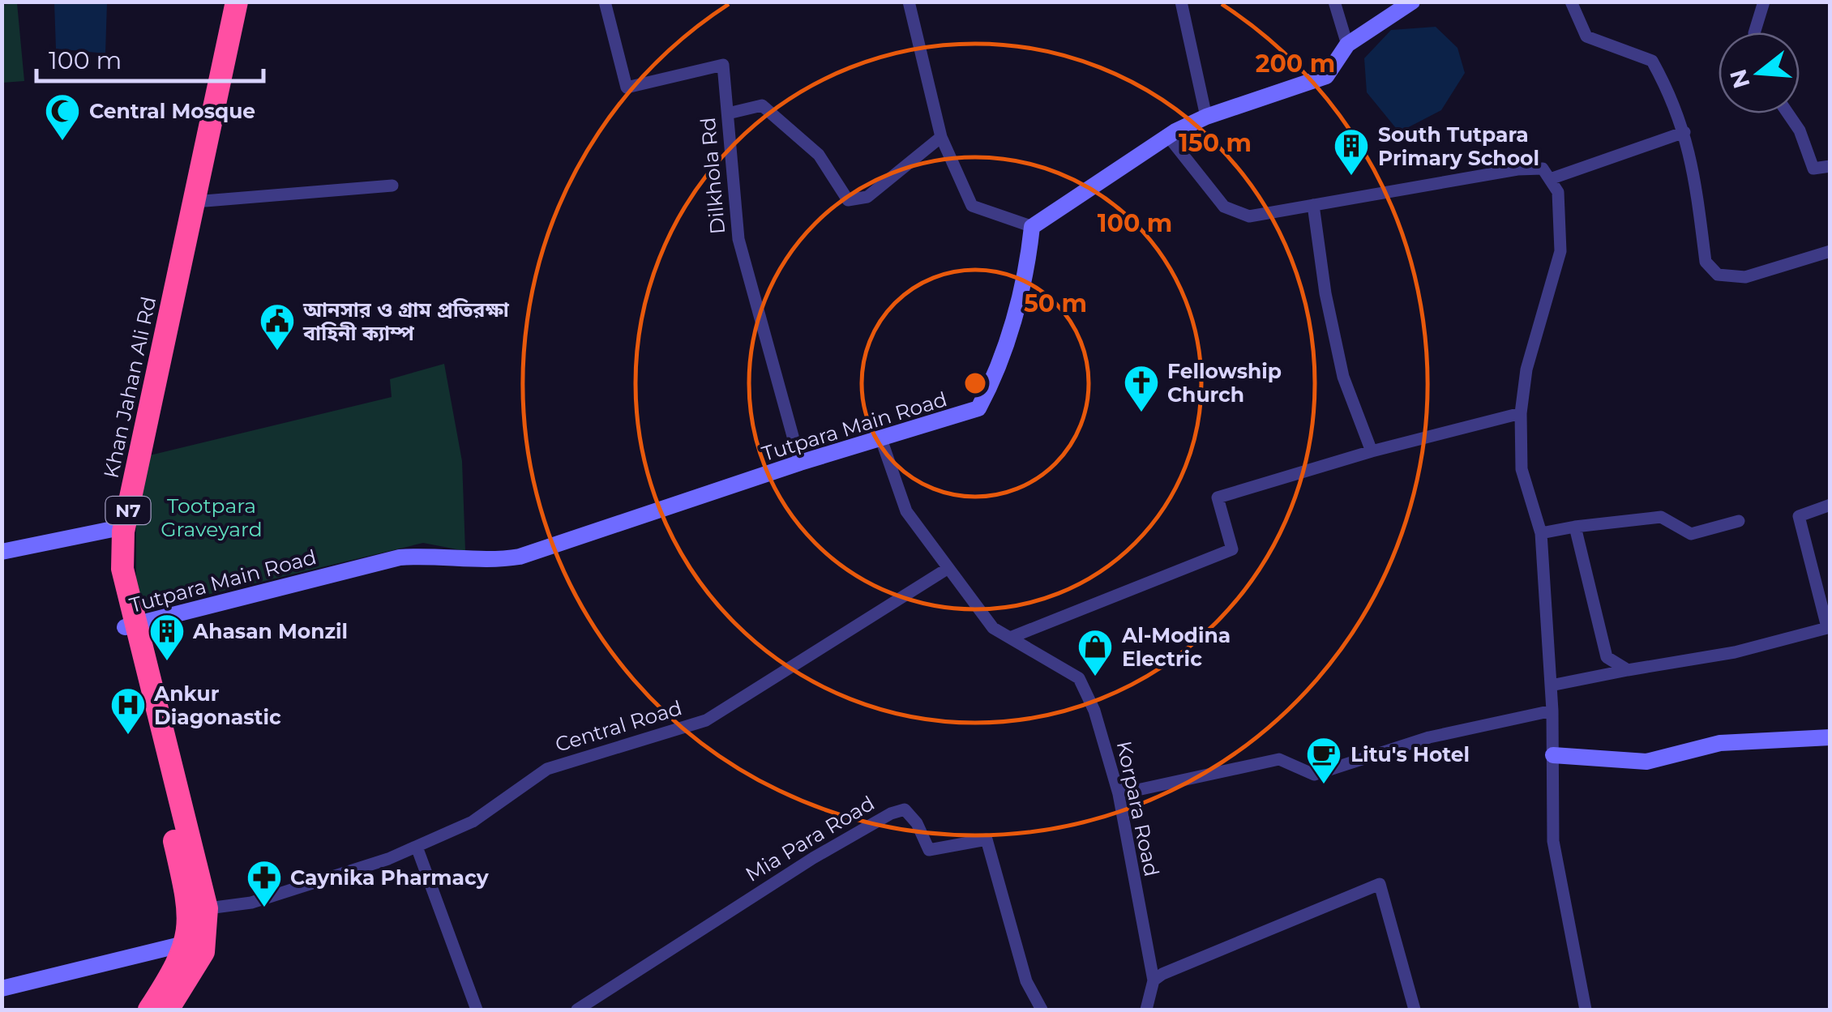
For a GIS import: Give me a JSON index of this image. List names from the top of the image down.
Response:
{
  "streets": {
    "highway": ["Khan Jahan Ali Rd", "N7"],
    "street": [
      "Dilkhola Rd",
      "Tutpara Main Road",
      "Central Road",
      "Korpara Road",
      "Mia Para Road"
    ]
  },
  "crossings": [
    ["Dilkhola Rd", "Tutpara Main Road"],
    ["Khan Jahan Ali Rd", "Tutpara Main Road"],
    ["Khan Jahan Ali Rd", "Central Road"],
    ["Tutpara Main Road", "Korpara Road"],
    ["Central Road", "Korpara Road"]
  ],
  "parks": ["Tootpara Graveyard"],
  "places": {
    "mosque": ["Central Mosque"],
    "building": ["South Tutpara Primary School", "Ahasan Monzil"],
    "public building": ["আনসার ও গ্রাম প্রতিরক্ষা বাহিনী ক্যাম্প"],
    "church": ["Fellowship Church"],
    "shop": ["Al-Modina Electric"],
    "hospital": ["Ankur Diagonastic"],
    "cafe": ["Litu's Hotel"],
    "pharmacy": ["Caynika Pharmacy"]
  },
  "scale_bar": "100 m",
  "north": "left",
  "rings": [
    "200 m",
    "150 m",
    "100 m",
    "50 m"
  ]
}
